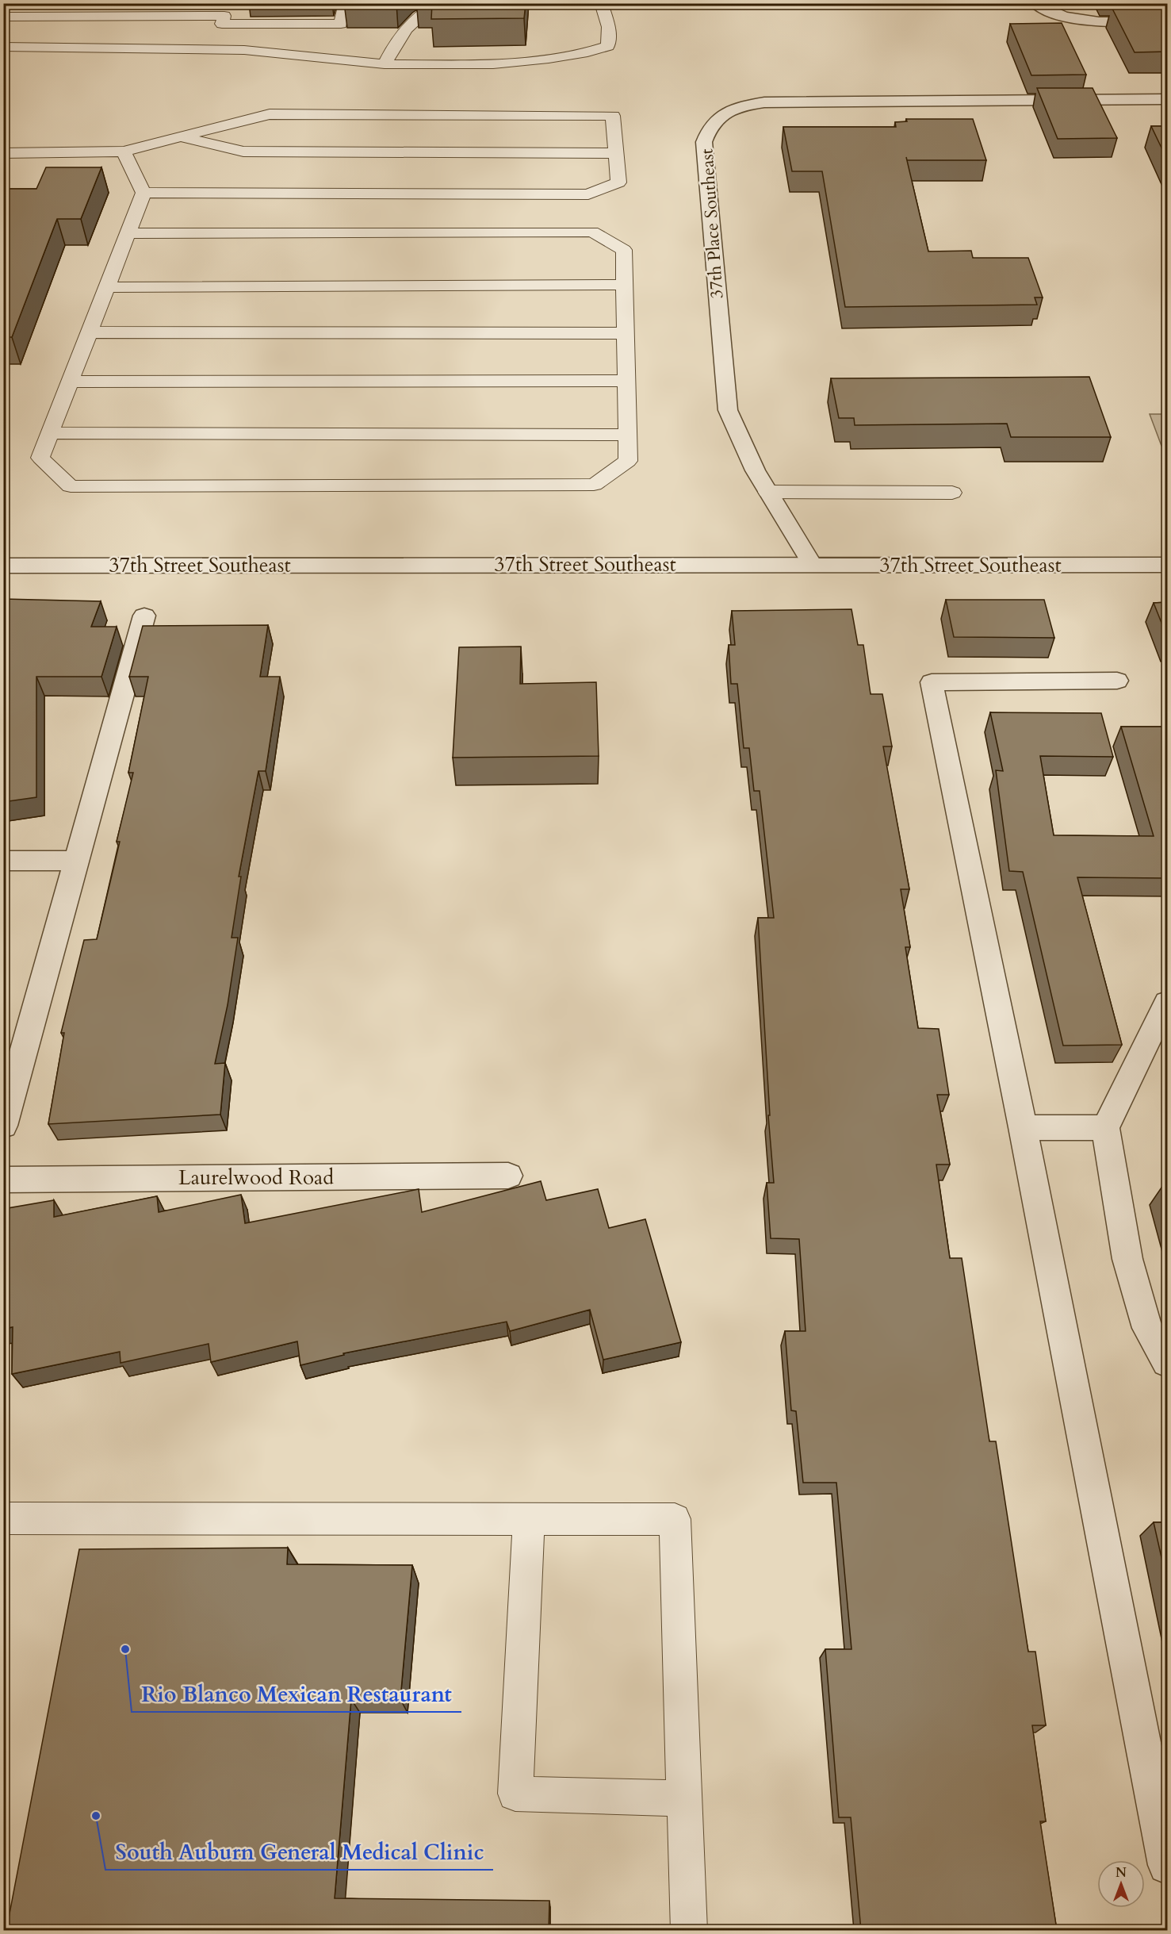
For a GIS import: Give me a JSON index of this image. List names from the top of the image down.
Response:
{
  "streets": {
    "street": ["37th Place Southeast", "37th Street Southeast", "Laurelwood Road"]
  },
  "crossings": [
    ["37th Place Southeast", "37th Street Southeast"]
  ],
  "places": ["Rio Blanco Mexican Restaurant", "South Auburn General Medical Clinic"],
  "north": "top"
}
